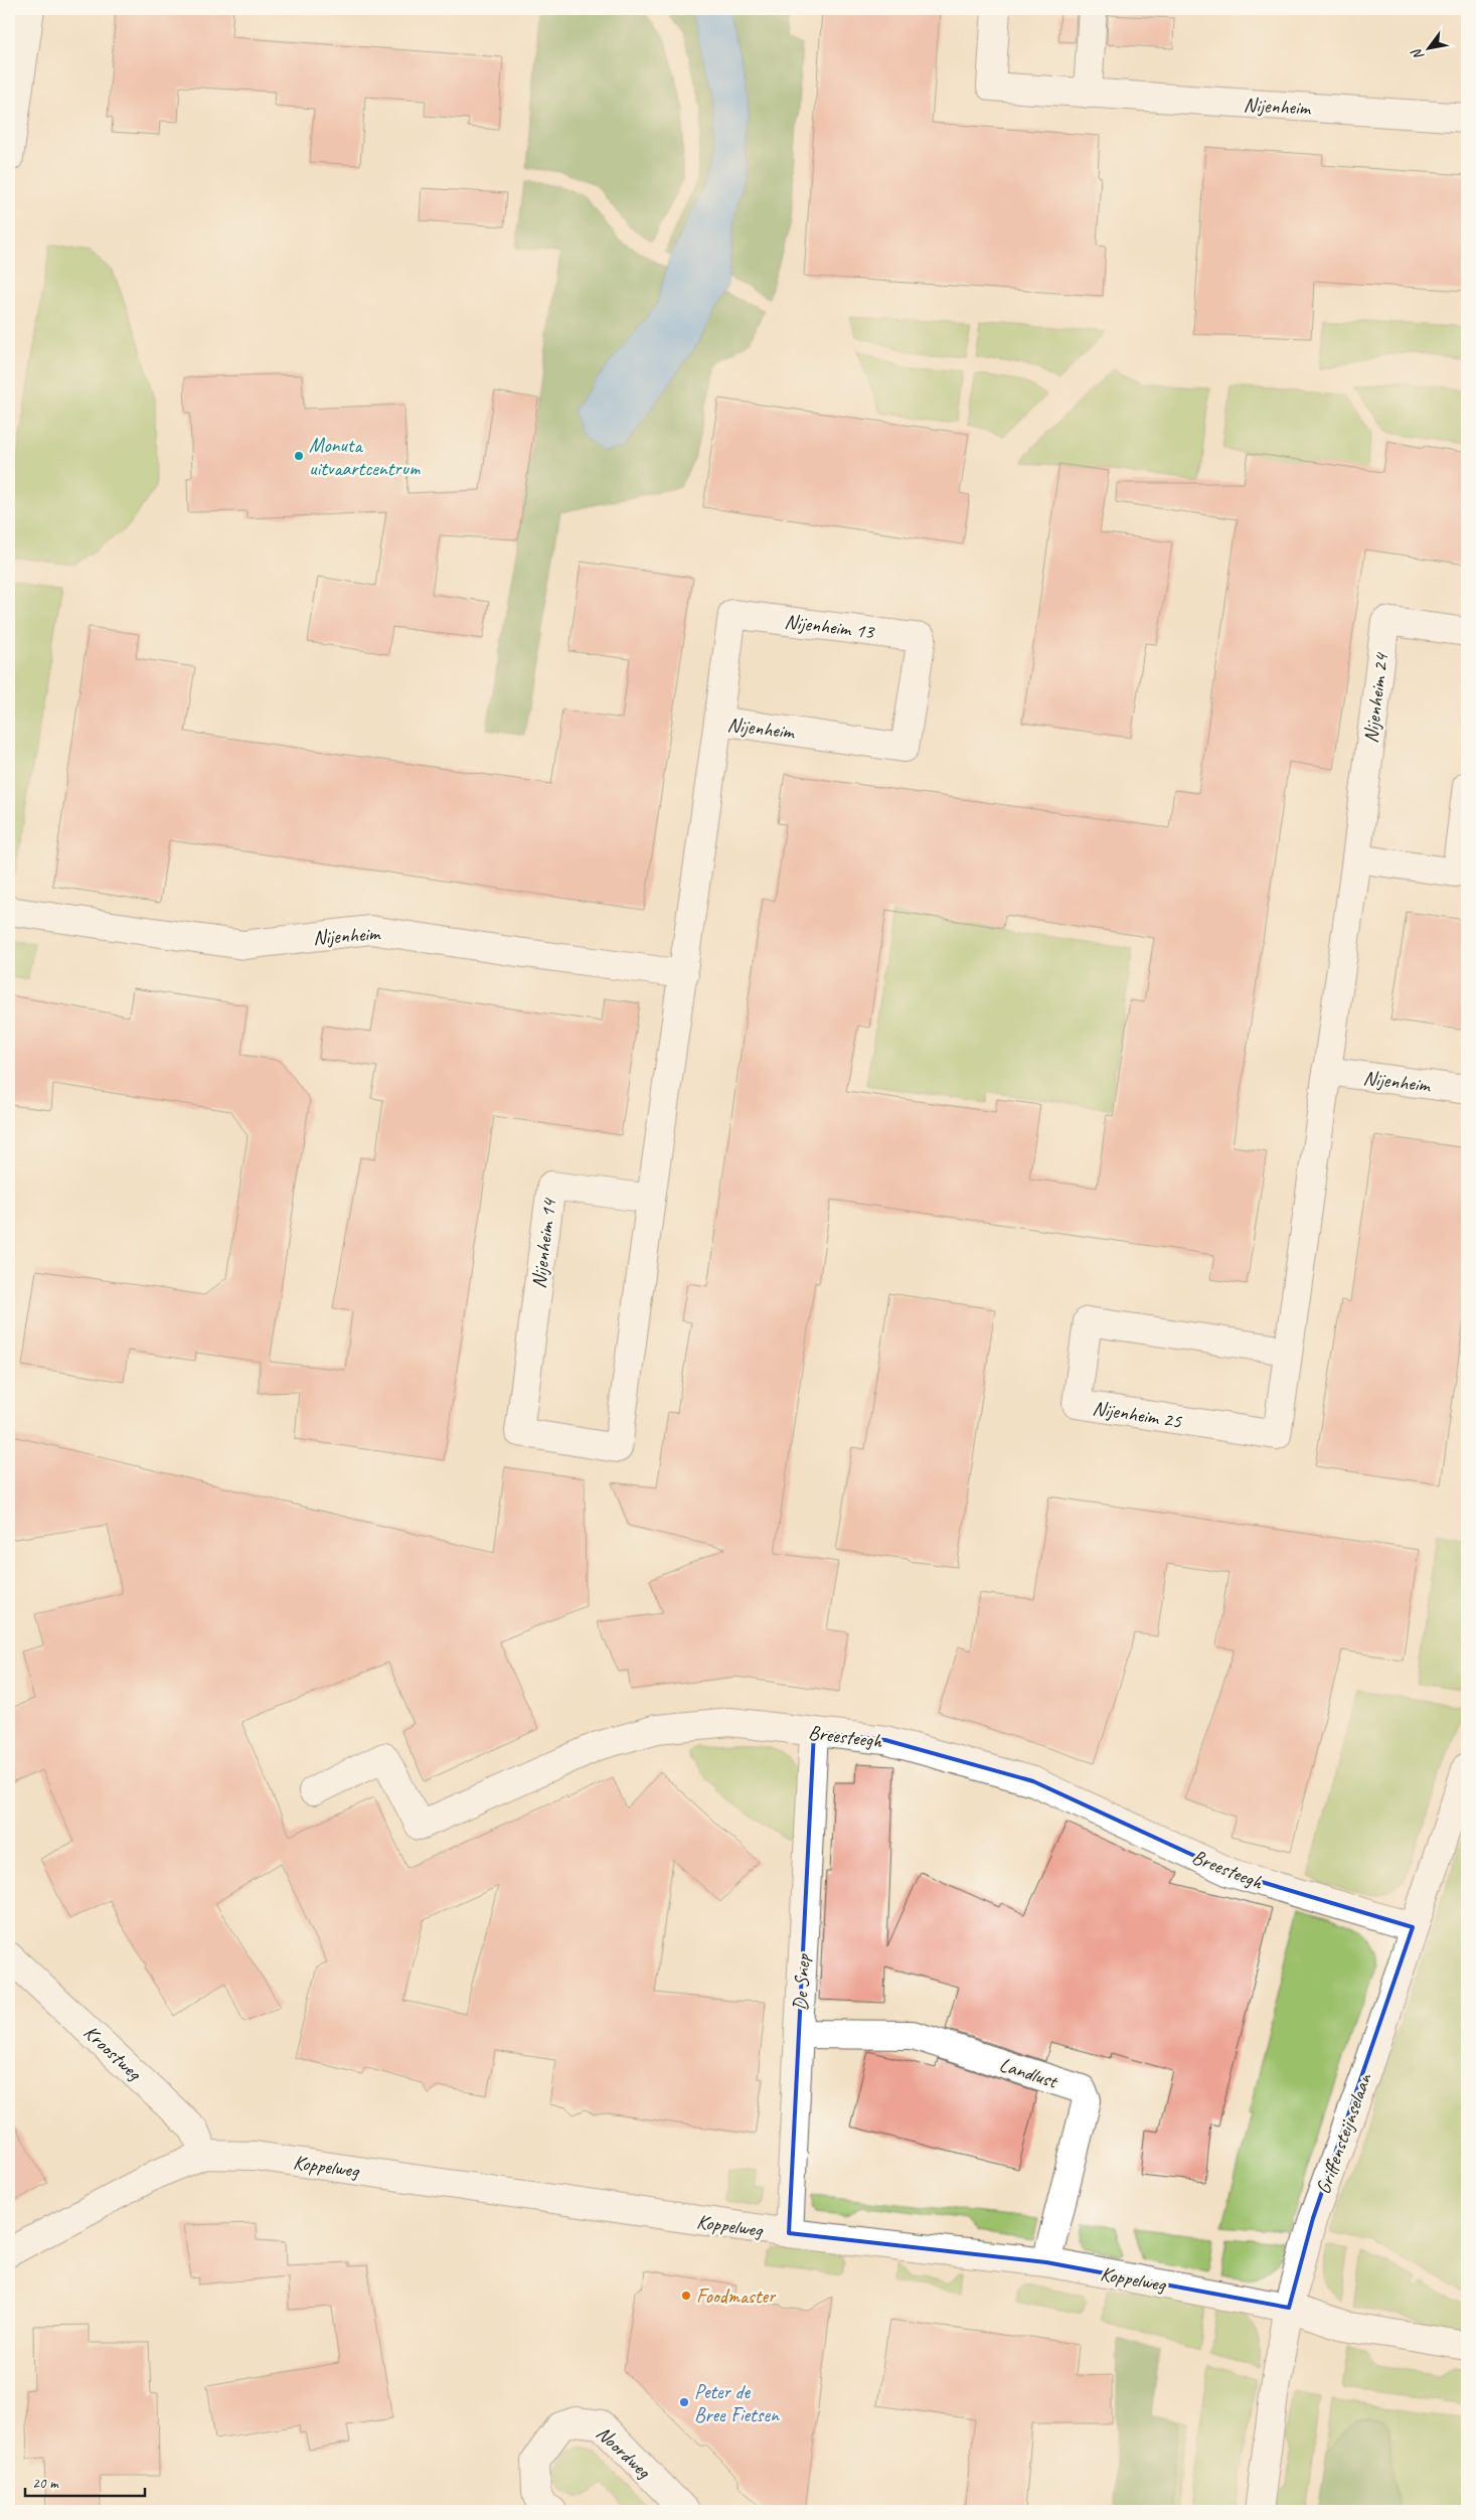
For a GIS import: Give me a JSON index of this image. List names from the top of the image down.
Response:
{
  "streets": {
    "street": [
      "Nijenheim",
      "Nijenheim 13",
      "Nijenheim 24",
      "Nijenheim 14",
      "Nijenheim 25",
      "Breesteegh",
      "De Snep",
      "Kroostweg",
      "Landlust",
      "Griffensteijnselaan",
      "Koppelweg",
      "Noordweg"
    ]
  },
  "crossings": [
    ["Nijenheim", "Nijenheim 13"],
    ["Nijenheim", "Nijenheim 24"],
    ["Nijenheim", "Nijenheim 14"],
    ["Nijenheim", "Nijenheim 25"],
    ["Nijenheim 24", "Nijenheim 25"],
    ["Breesteegh", "De Snep"],
    ["Breesteegh", "Griffensteijnselaan"],
    ["De Snep", "Landlust"],
    ["De Snep", "Koppelweg"],
    ["Kroostweg", "Koppelweg"],
    ["Landlust", "Koppelweg"],
    ["Griffensteijnselaan", "Koppelweg"]
  ],
  "places": ["Monuta uitvaartcentrum", "Foodmaster", "Peter de Bree Fietsen"],
  "scale_bar": "20 m",
  "north": "bottom left"
}
